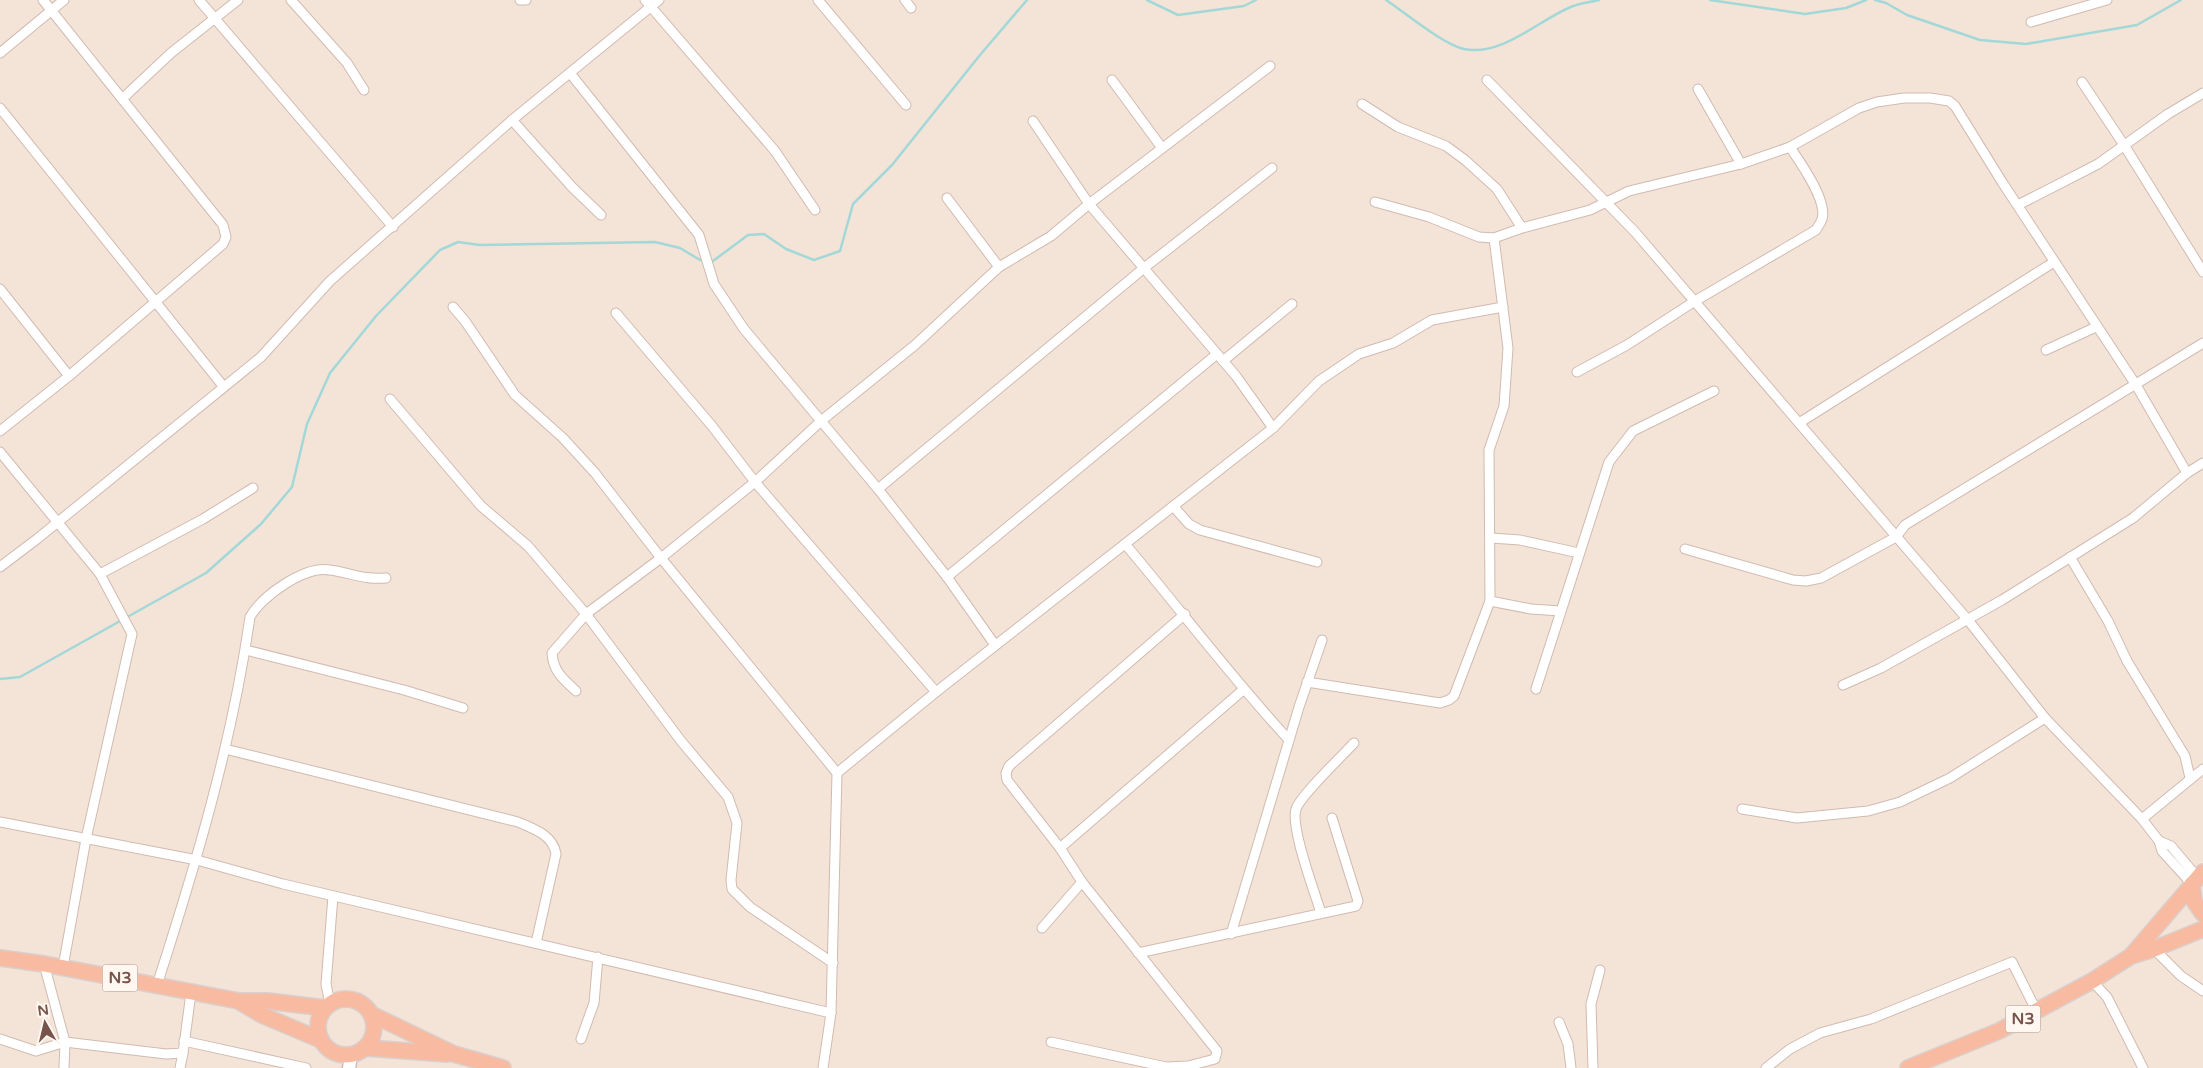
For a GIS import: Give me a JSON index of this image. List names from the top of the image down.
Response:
{
  "streets": {
    "highway": ["N3"]
  },
  "north": "top"
}
